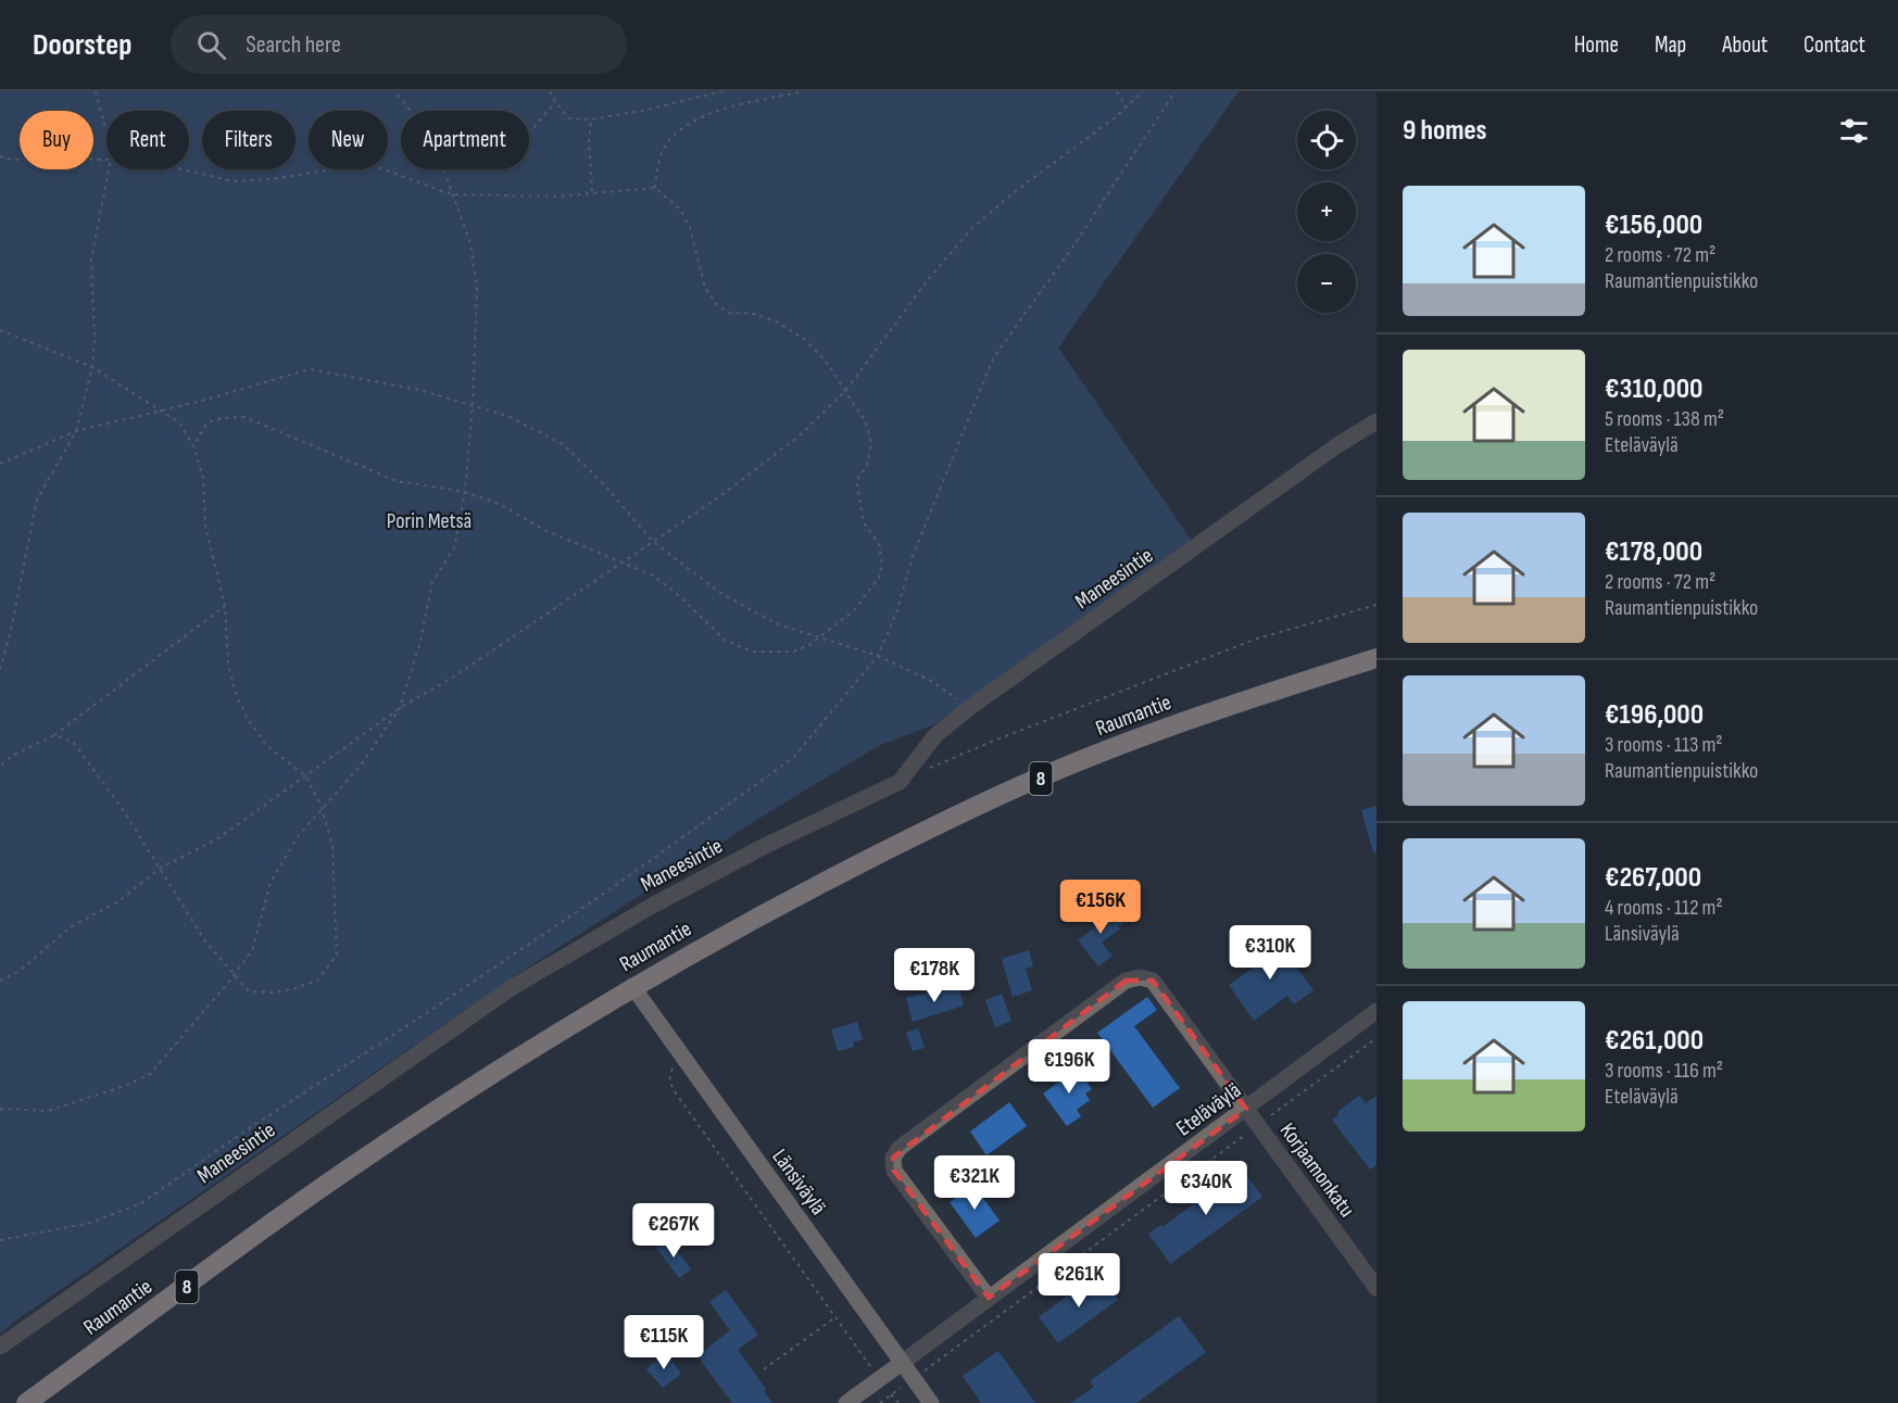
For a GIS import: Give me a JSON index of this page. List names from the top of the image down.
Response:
{
  "streets": {
    "highway": ["Raumantie", "8"],
    "main road": ["Eteläväylä", "Länsiväylä"],
    "street": ["Maneesintie", "Korjaamonkatu"]
  },
  "crossings": [
    ["Raumantie", "Länsiväylä"],
    ["Eteläväylä", "Korjaamonkatu"],
    ["Eteläväylä", "Länsiväylä"]
  ],
  "parks": ["Porin Metsä"],
  "page": {
    "header": "Doorstep",
    "search": "Search here",
    "nav": [
      "Home",
      "Map",
      "About",
      "Contact"
    ],
    "heading": "9 homes",
    "map_buttons": ["+", "−"],
    "chip": [
      "Buy",
      "Rent",
      "Filters",
      "New",
      "Apartment"
    ],
    "list": [
      {
        "name": "€156,000",
        "note": "2 rooms · 72 m² · Raumantienpuistikko"
      },
      {
        "name": "€310,000",
        "note": "5 rooms · 138 m² · Eteläväylä"
      },
      {
        "name": "€178,000",
        "note": "2 rooms · 72 m² · Raumantienpuistikko"
      },
      {
        "name": "€196,000",
        "note": "3 rooms · 113 m² · Raumantienpuistikko"
      },
      {
        "name": "€267,000",
        "note": "4 rooms · 112 m² · Länsiväylä"
      },
      {
        "name": "€261,000",
        "note": "3 rooms · 116 m² · Eteläväylä"
      }
    ],
    "price": [
      "€156K",
      "€310K",
      "€178K",
      "€196K",
      "€321K",
      "€340K",
      "€267K",
      "€261K",
      "€115K"
    ]
  }
}
